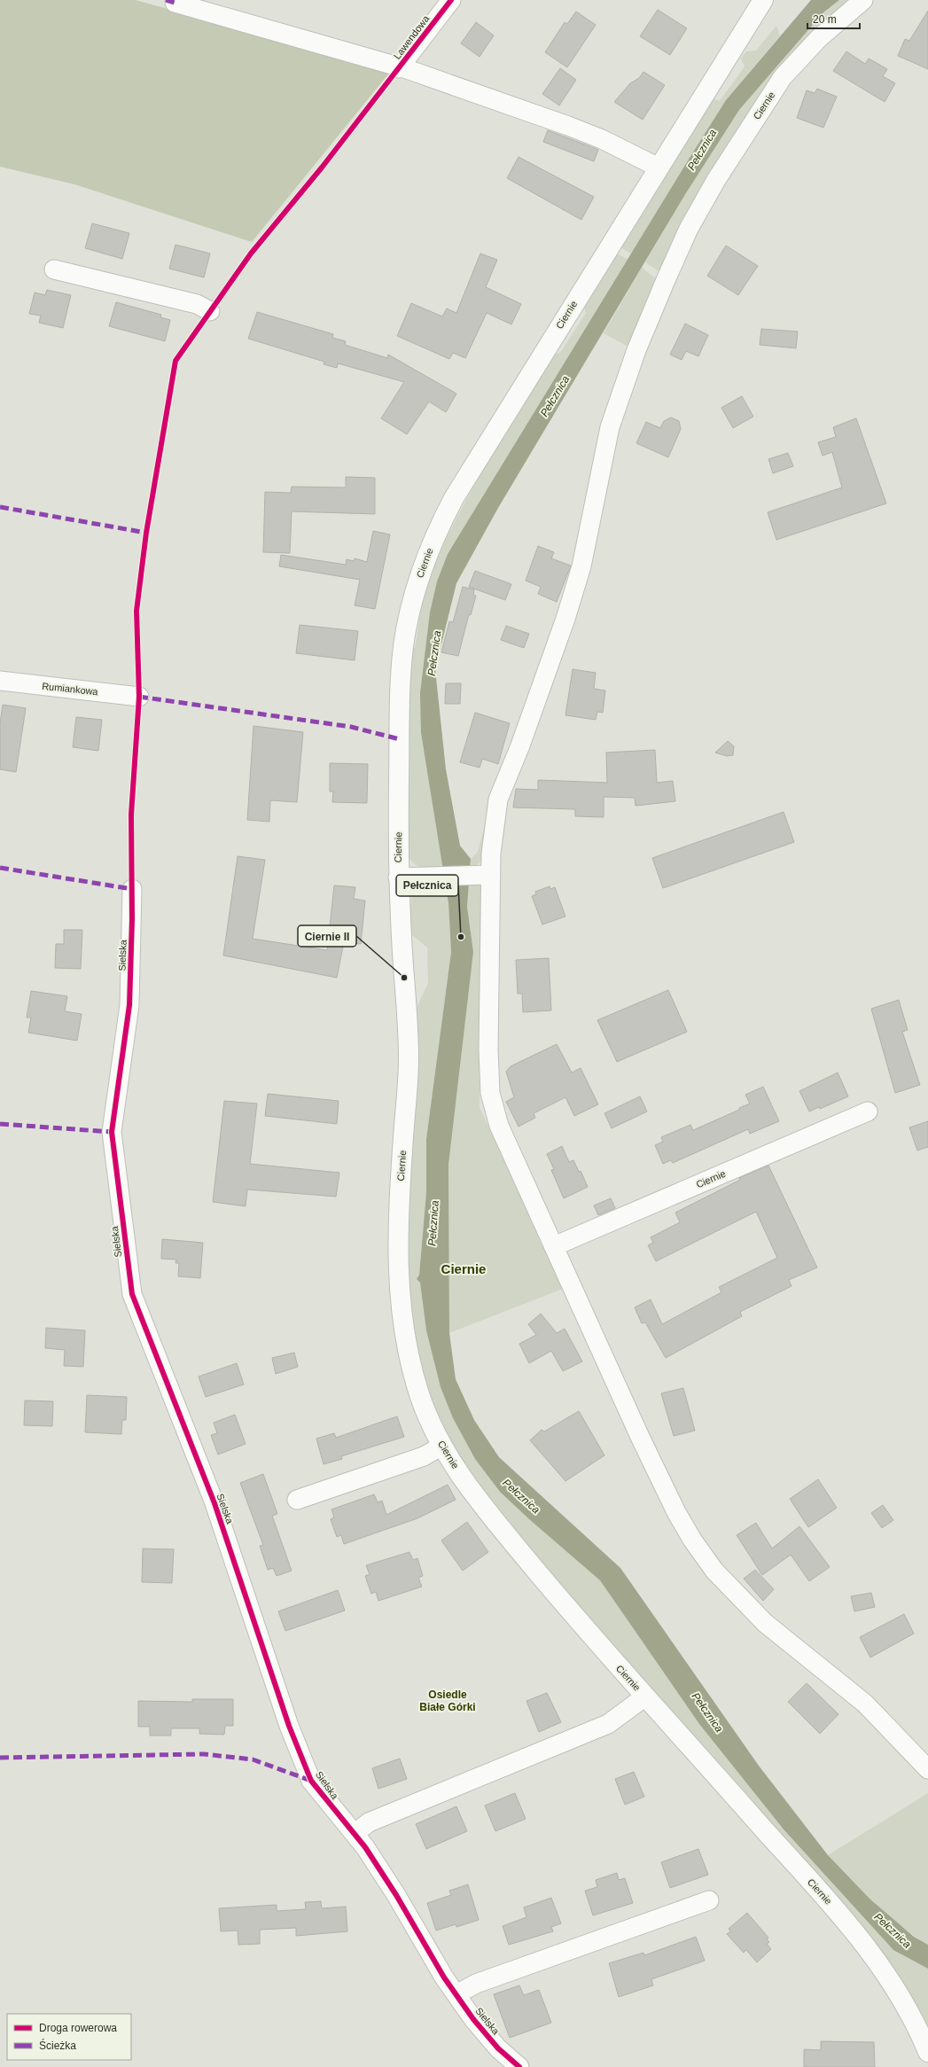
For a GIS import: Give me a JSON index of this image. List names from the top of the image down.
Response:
{
  "streets": {
    "street": [
      "Lawendowa",
      "Ciernie",
      "Rumiankowa",
      "Sielska"
    ]
  },
  "districts": ["Ciernie", "Osiedle Białe Górki"],
  "water": ["Pełcznica"],
  "places": ["Pełcznica", "Ciernie II"],
  "legend": ["Droga rowerowa", "Ścieżka"],
  "scale_bar": "20 m"
}
